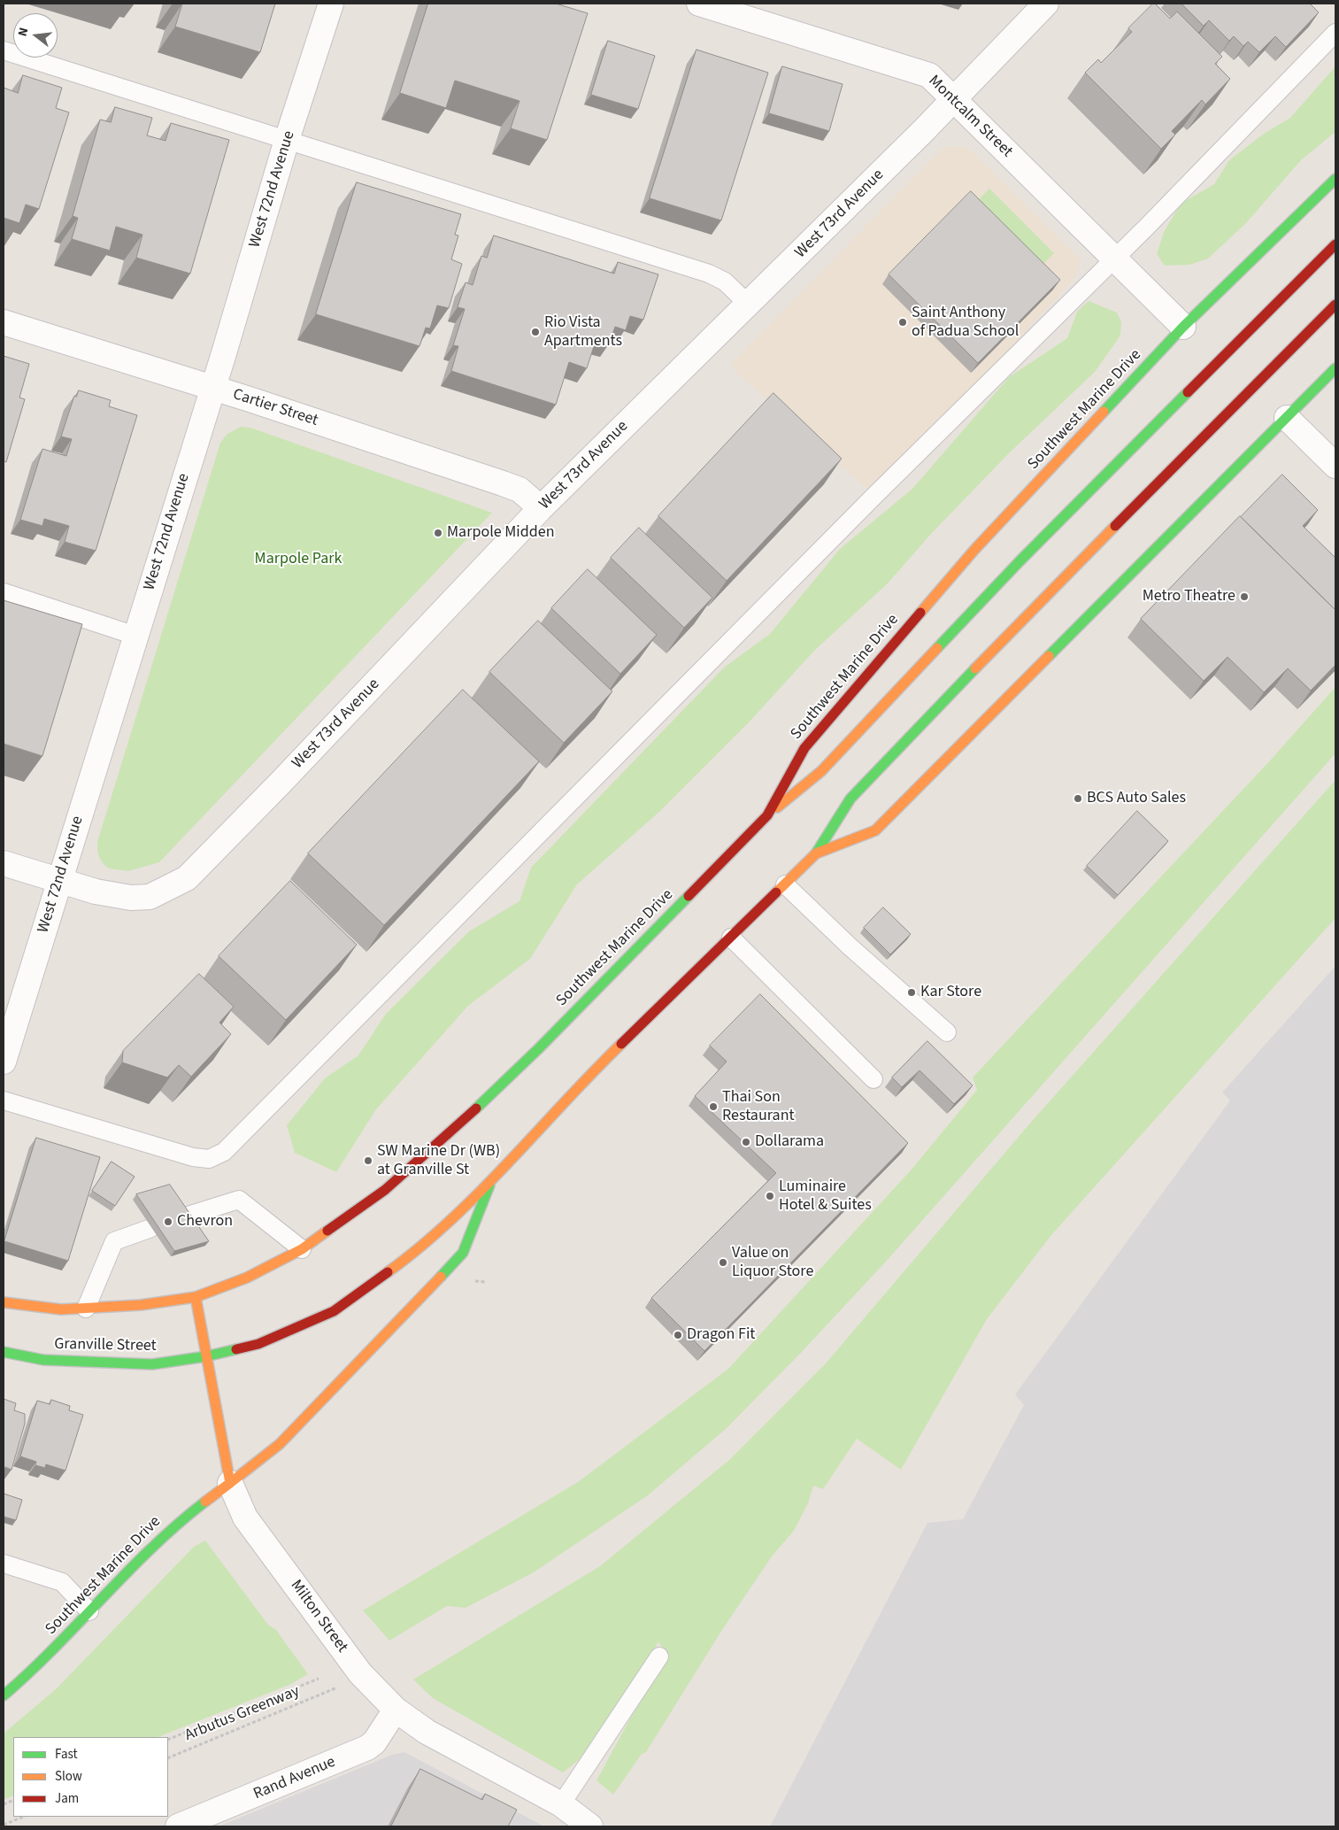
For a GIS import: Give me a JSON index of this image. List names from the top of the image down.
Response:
{
  "streets": {
    "main road": ["Southwest Marine Drive", "Granville Street", "Milton Street"],
    "street": [
      "Montcalm Street",
      "West 72nd Avenue",
      "West 73rd Avenue",
      "Cartier Street",
      "Rand Avenue"
    ],
    "path": ["Arbutus Greenway"]
  },
  "crossings": [
    ["Montcalm Street", "West 73rd Avenue"],
    ["Montcalm Street", "Southwest Marine Drive"],
    ["West 72nd Avenue", "West 73rd Avenue"],
    ["West 72nd Avenue", "Cartier Street"],
    ["West 73rd Avenue", "Cartier Street"],
    ["Southwest Marine Drive", "Milton Street"],
    ["Granville Street", "Milton Street"],
    ["Milton Street", "Rand Avenue"]
  ],
  "parks": ["Marpole Park"],
  "places": [
    "Saint Anthony of Padua School",
    "Rio Vista Apartments",
    "Marpole Midden",
    "Metro Theatre",
    "BCS Auto Sales",
    "Kar Store",
    "Thai Son Restaurant",
    "Dollarama",
    "SW Marine Dr (WB) at Granville St",
    "Luminaire Hotel & Suites",
    "Chevron",
    "Value on Liquor Store",
    "Dragon Fit"
  ],
  "legend": ["Fast", "Slow", "Jam"],
  "north": "left"
}
